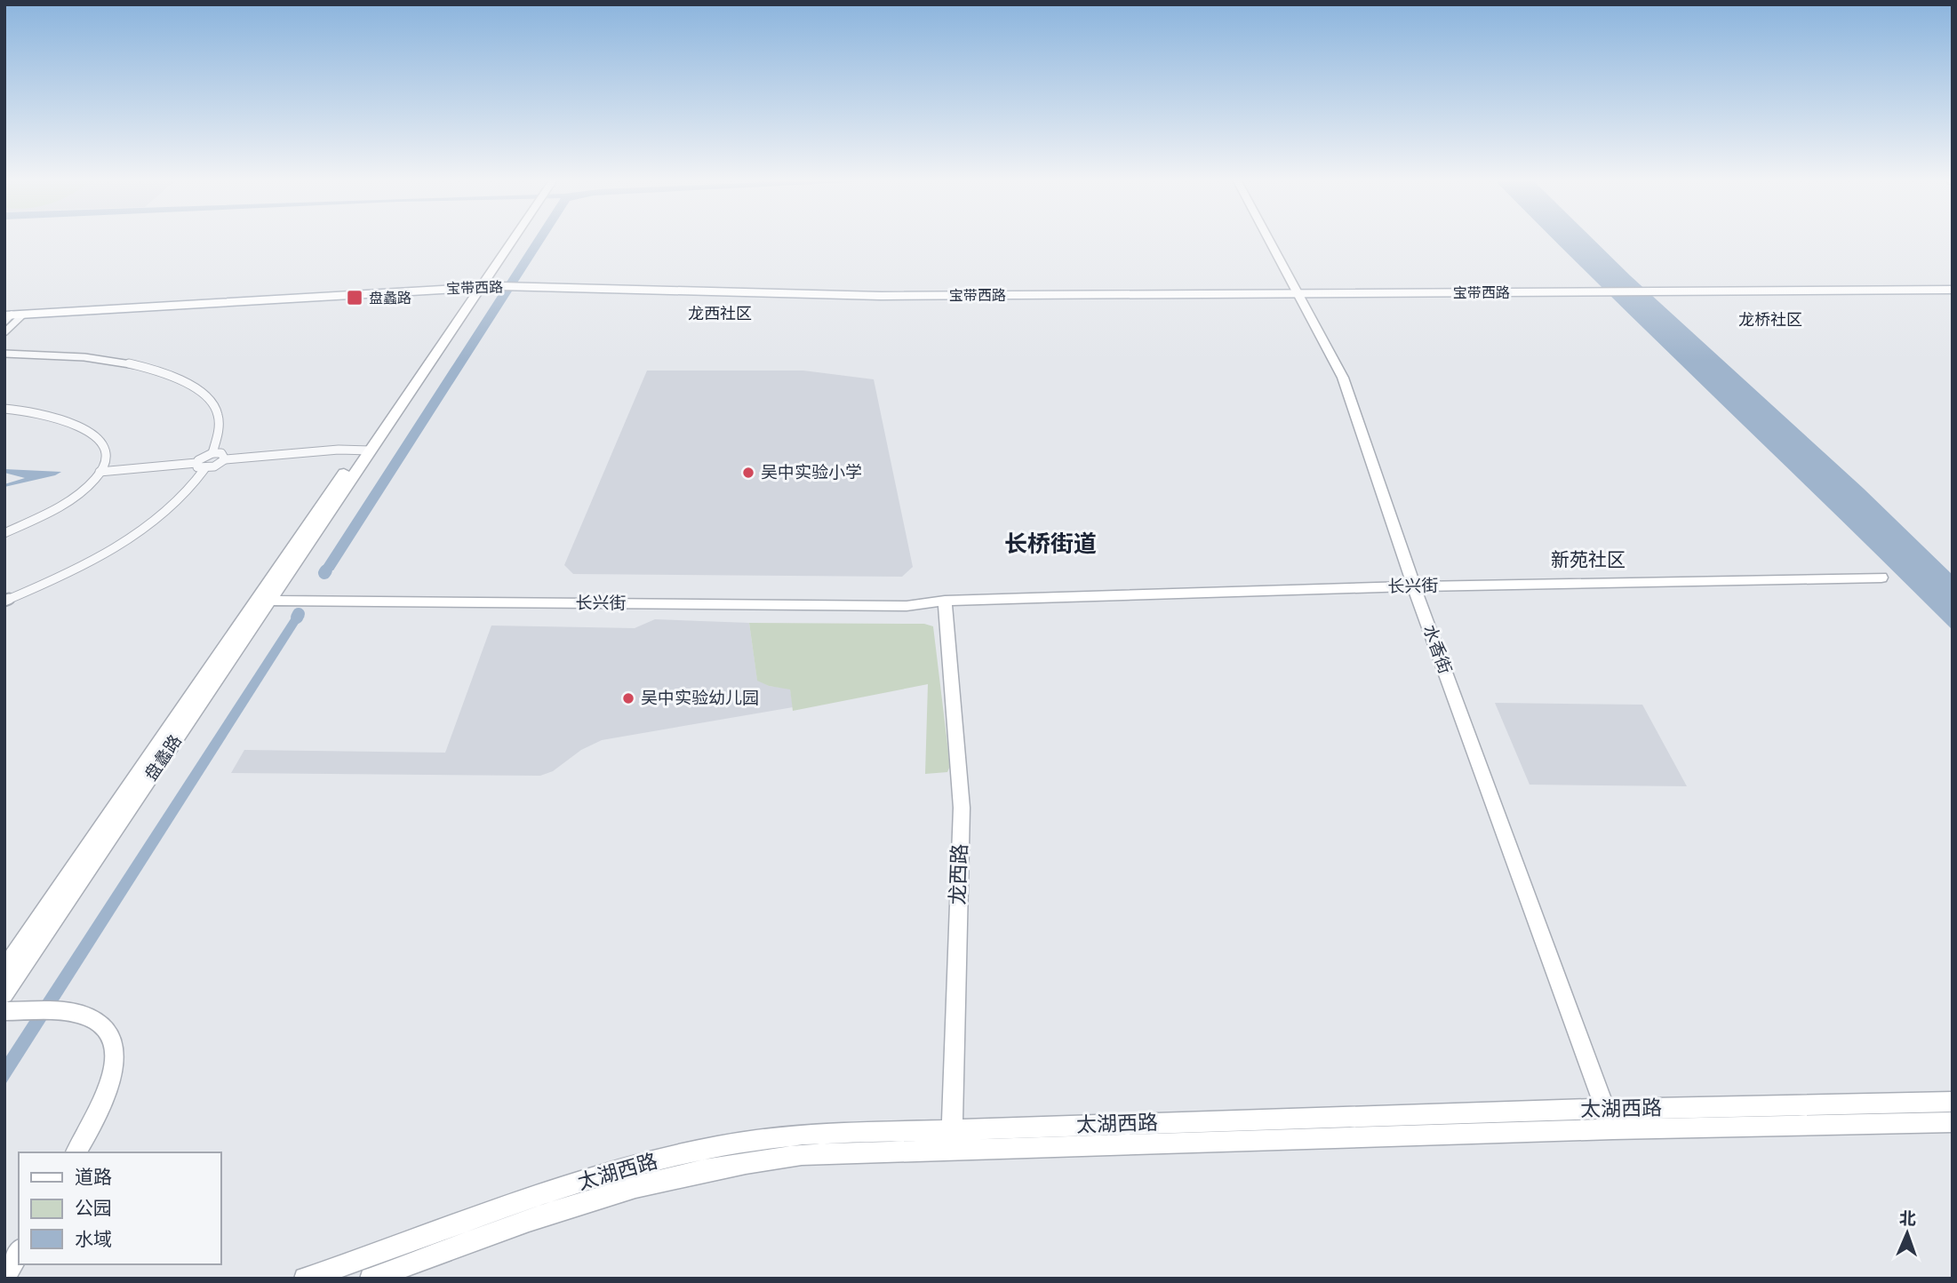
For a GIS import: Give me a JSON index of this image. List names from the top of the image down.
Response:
{
  "streets": {
    "main road": [
      "宝带西路",
      "长兴街",
      "水香街",
      "盘蠡路",
      "龙西路",
      "太湖西路"
    ]
  },
  "crossings": [
    ["宝带西路", "水香街"],
    ["宝带西路", "盘蠡路"],
    ["长兴街", "水香街"],
    ["长兴街", "盘蠡路"],
    ["长兴街", "龙西路"],
    ["水香街", "太湖西路"],
    ["龙西路", "太湖西路"]
  ],
  "districts": [
    "龙西社区",
    "龙桥社区",
    "长桥街道",
    "新苑社区"
  ],
  "places": {
    "transit": ["盘蠡路"],
    "other": ["吴中实验小学", "吴中实验幼儿园"]
  },
  "legend": ["道路", "公园", "水域"],
  "north": "top"
}
